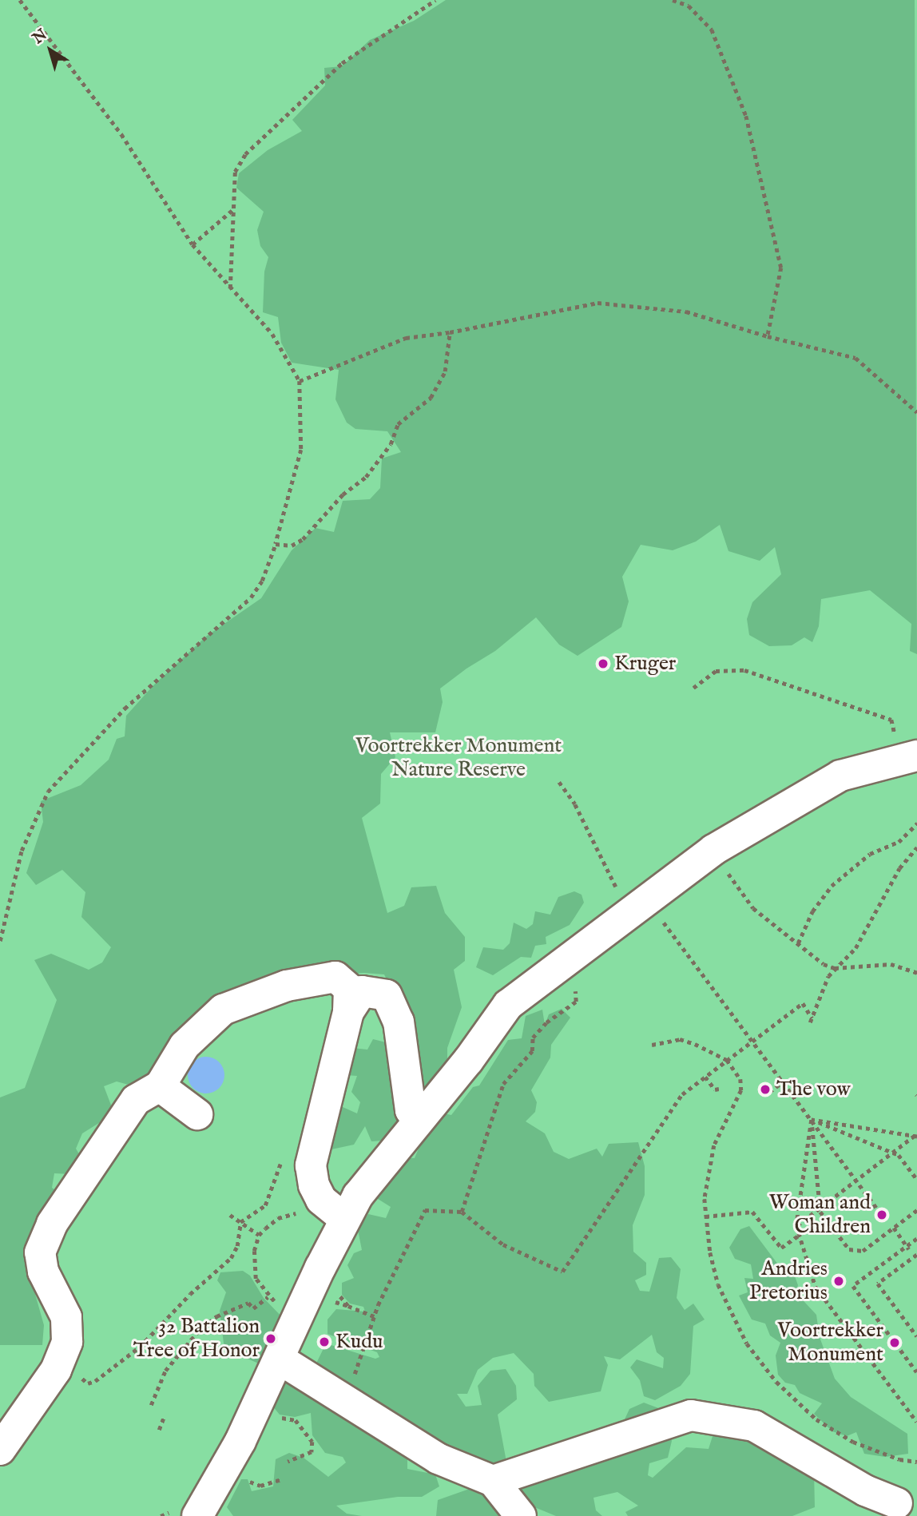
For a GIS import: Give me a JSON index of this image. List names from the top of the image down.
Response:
{
  "parks": ["Voortrekker Monument Nature Reserve"],
  "places": [
    "Kruger",
    "The vow",
    "Woman and Children",
    "Andries Pretorius",
    "32 Battalion Tree of Honor",
    "Kudu",
    "Voortrekker Monument"
  ],
  "north": "top left"
}
